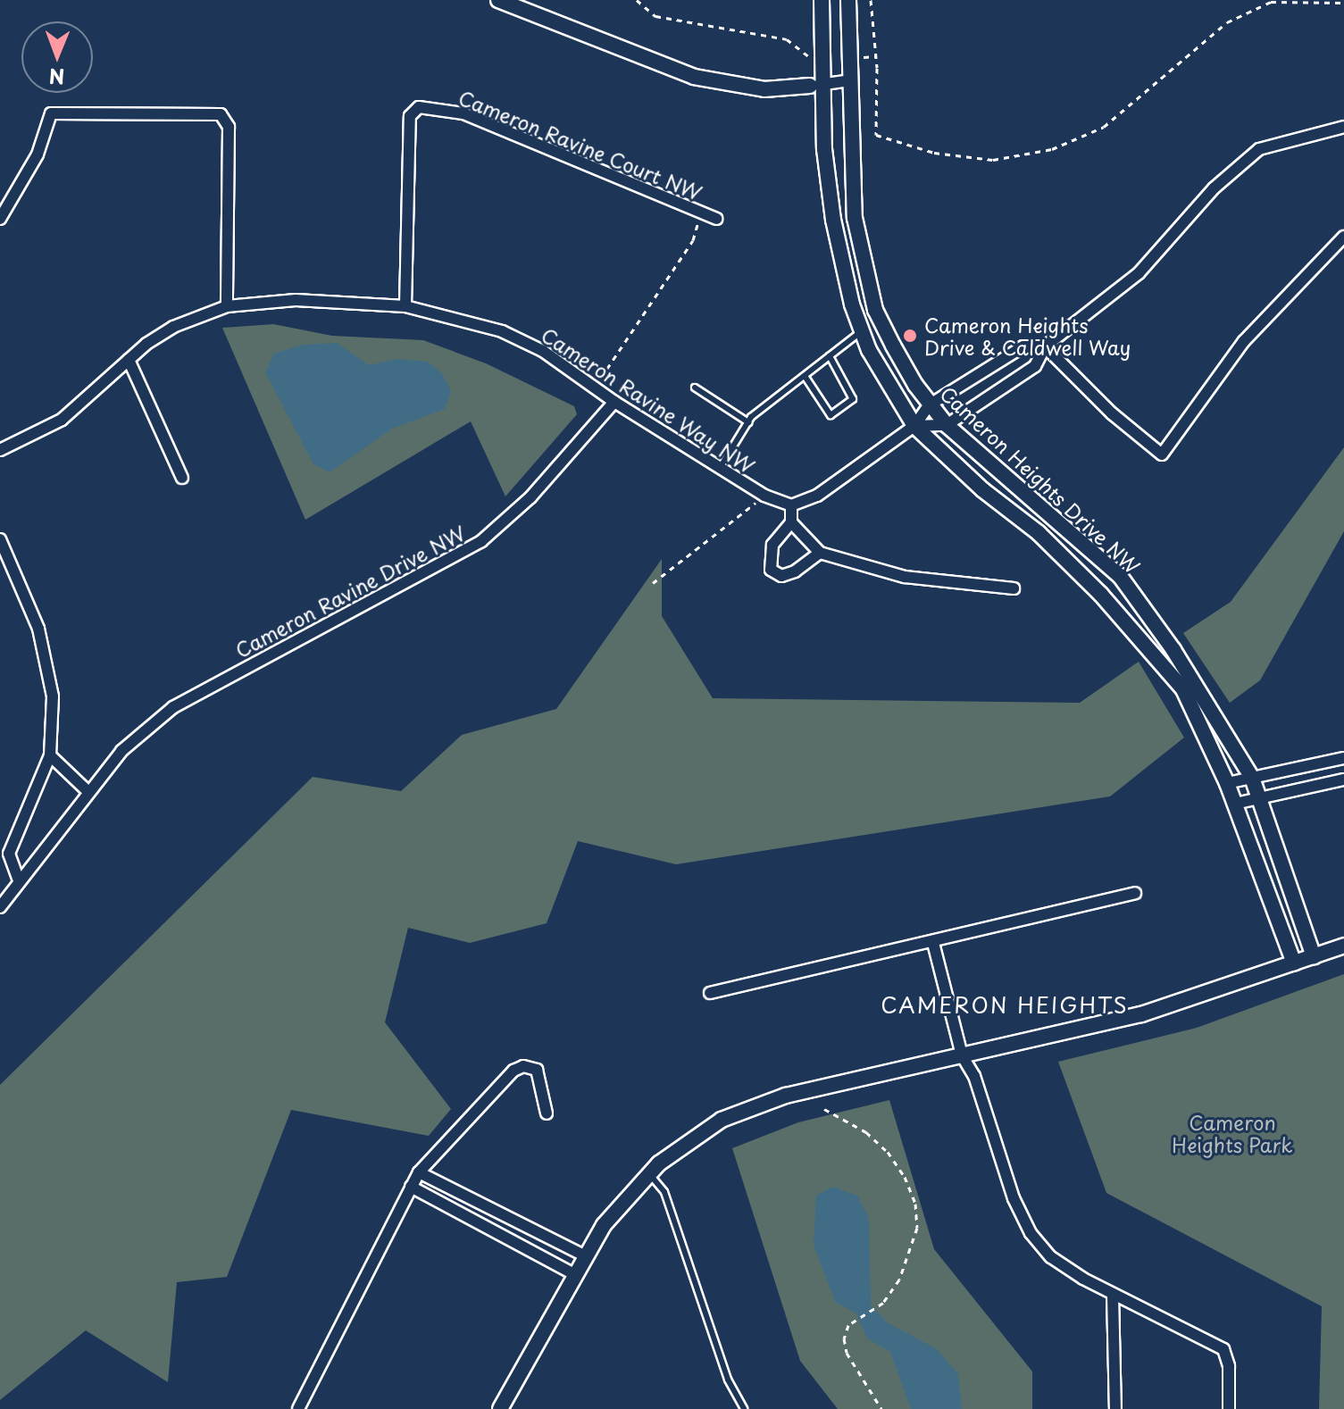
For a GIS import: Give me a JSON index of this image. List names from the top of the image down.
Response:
{
  "streets": {
    "street": [
      "Cameron Ravine Court NW",
      "Cameron Ravine Way NW",
      "Cameron Heights Drive NW",
      "Cameron Ravine Drive NW"
    ]
  },
  "crossings": [
    ["Cameron Ravine Court NW", "Cameron Ravine Way NW"],
    ["Cameron Ravine Way NW", "Cameron Ravine Drive NW"]
  ],
  "districts": ["CAMERON HEIGHTS"],
  "parks": ["Cameron Heights Park"],
  "places": ["Cameron Heights Drive & Caldwell Way"],
  "north": "bottom"
}
